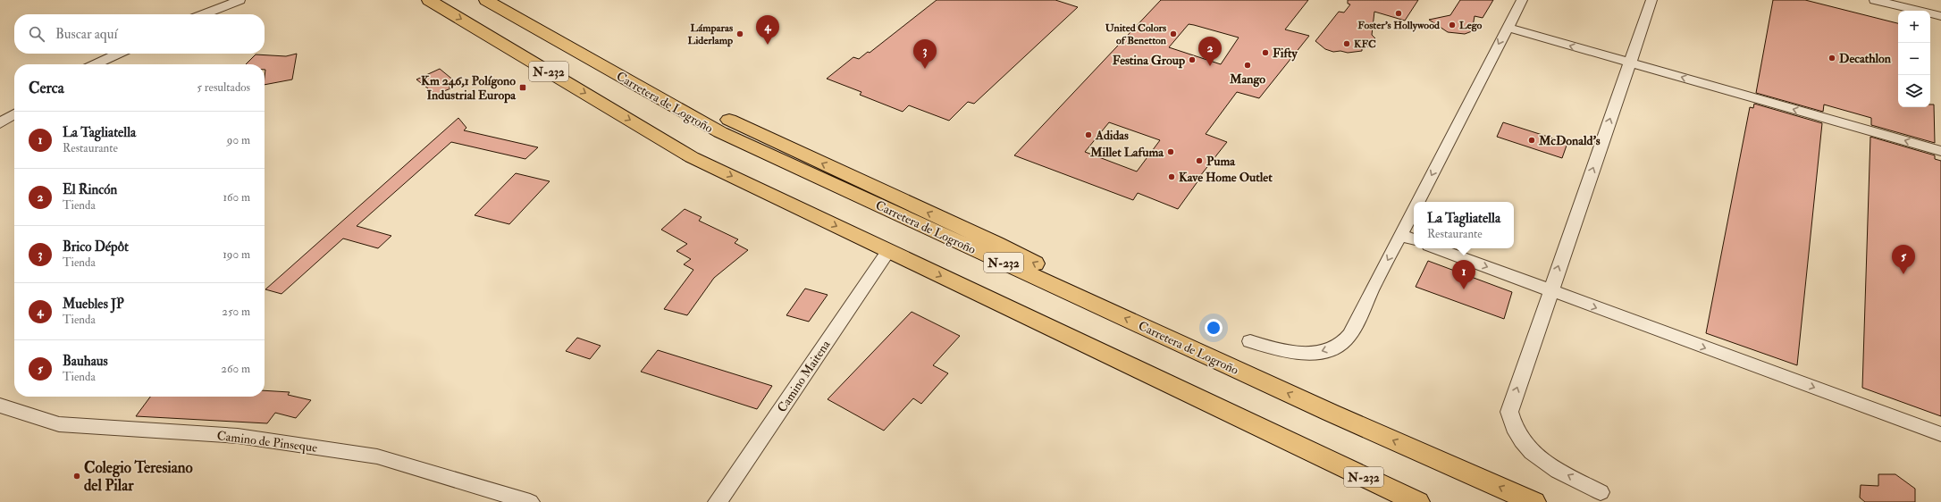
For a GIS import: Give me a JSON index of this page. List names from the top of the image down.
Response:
{
  "streets": {
    "highway": ["N-232", "Carretera de Logroño"],
    "street": ["Camino Maitena", "Camino de Pinseque"]
  },
  "crossings": [
    ["N-232", "Camino Maitena"]
  ],
  "places": {
    "other": [
      "Foster's Hollywood",
      "Lego",
      "Lámparas Liderlamp",
      "United Colors of Benetton",
      "KFC",
      "Fifty",
      "Decathlon",
      "Festina Group",
      "Mango",
      "Adidas",
      "McDonald's",
      "Millet Lafuma",
      "Puma",
      "Kave Home Outlet",
      "Colegio Teresiano del Pilar"
    ],
    "transit": ["Km 246,1 Polígono Industrial Europa"]
  },
  "page": {
    "map_buttons": ["+", "−"],
    "search": "Buscar aquí",
    "pins": [
      "4",
      "2",
      "3",
      "5",
      "1"
    ],
    "heading": ["Cerca", "5 resultados"],
    "list": [
      {
        "mark": "1",
        "name": "La Tagliatella",
        "note": "Restaurante",
        "value": "90 m"
      },
      {
        "mark": "2",
        "name": "El Rincón",
        "note": "Tienda",
        "value": "160 m"
      },
      {
        "mark": "3",
        "name": "Brico Dépôt",
        "note": "Tienda",
        "value": "190 m"
      },
      {
        "mark": "4",
        "name": "Muebles JP",
        "note": "Tienda",
        "value": "250 m"
      },
      {
        "mark": "5",
        "name": "Bauhaus",
        "note": "Tienda",
        "value": "260 m"
      }
    ],
    "popup": ["La Tagliatella", "Restaurante"]
  }
}
